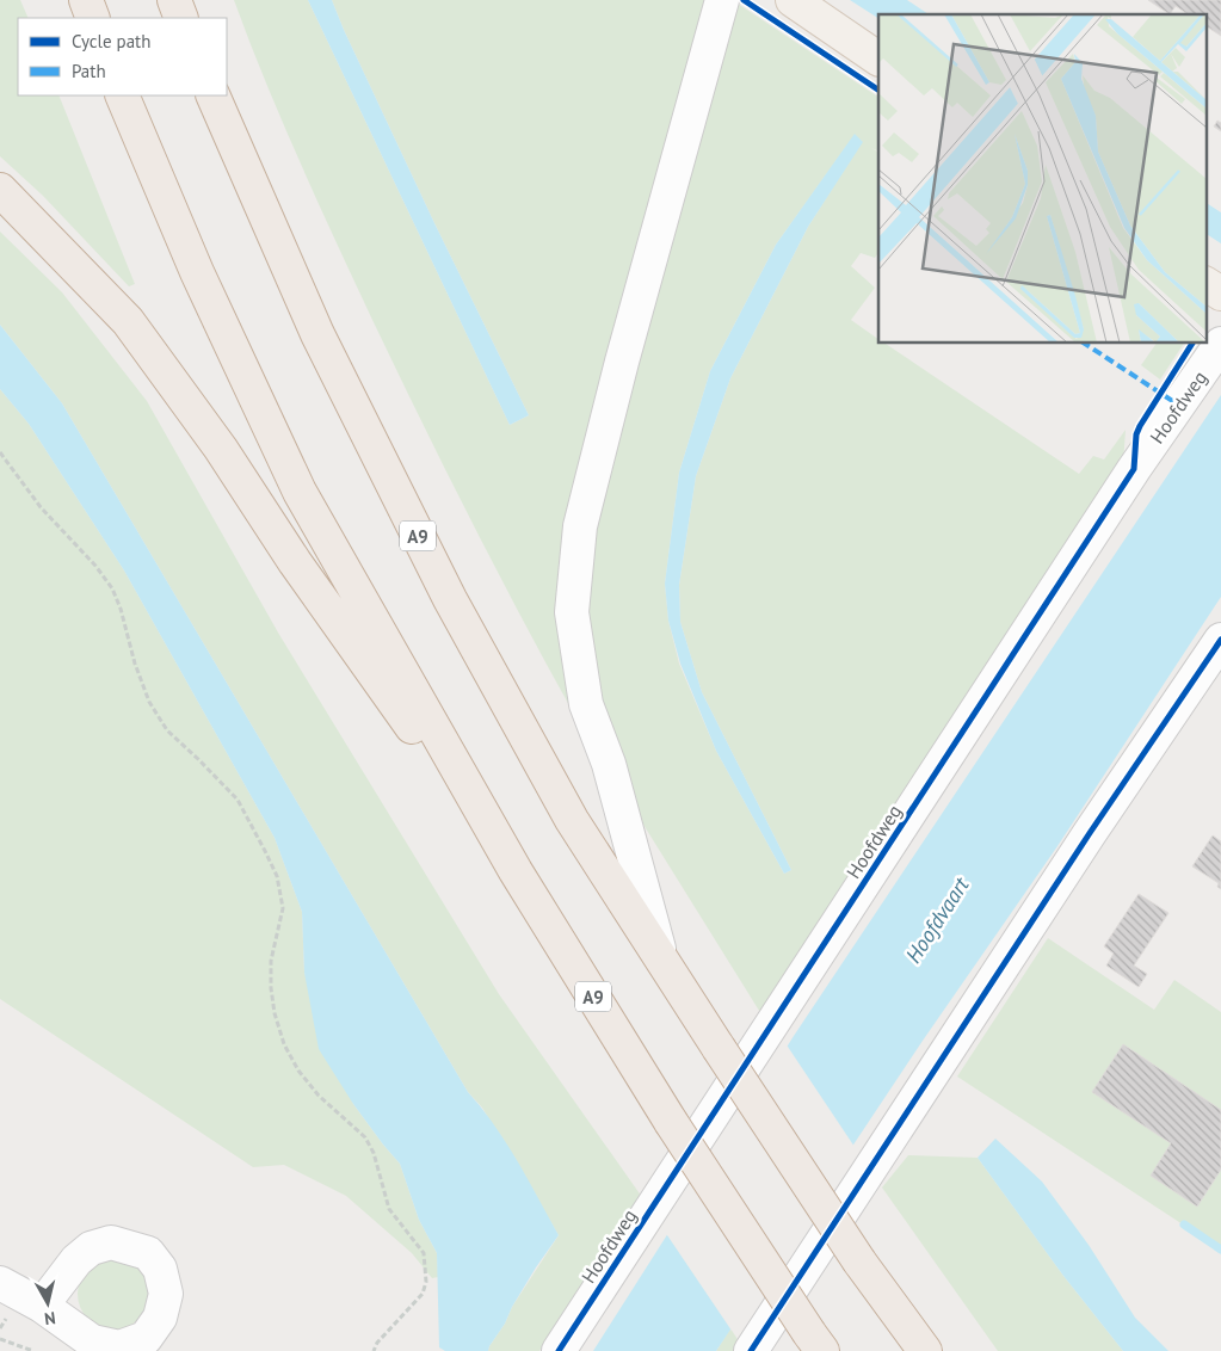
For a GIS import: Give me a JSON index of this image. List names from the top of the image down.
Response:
{
  "streets": {
    "highway": ["A9"],
    "street": ["Hoofdweg"]
  },
  "water": ["Hoofdvaart"],
  "legend": ["Cycle path", "Path"],
  "north": "bottom"
}
